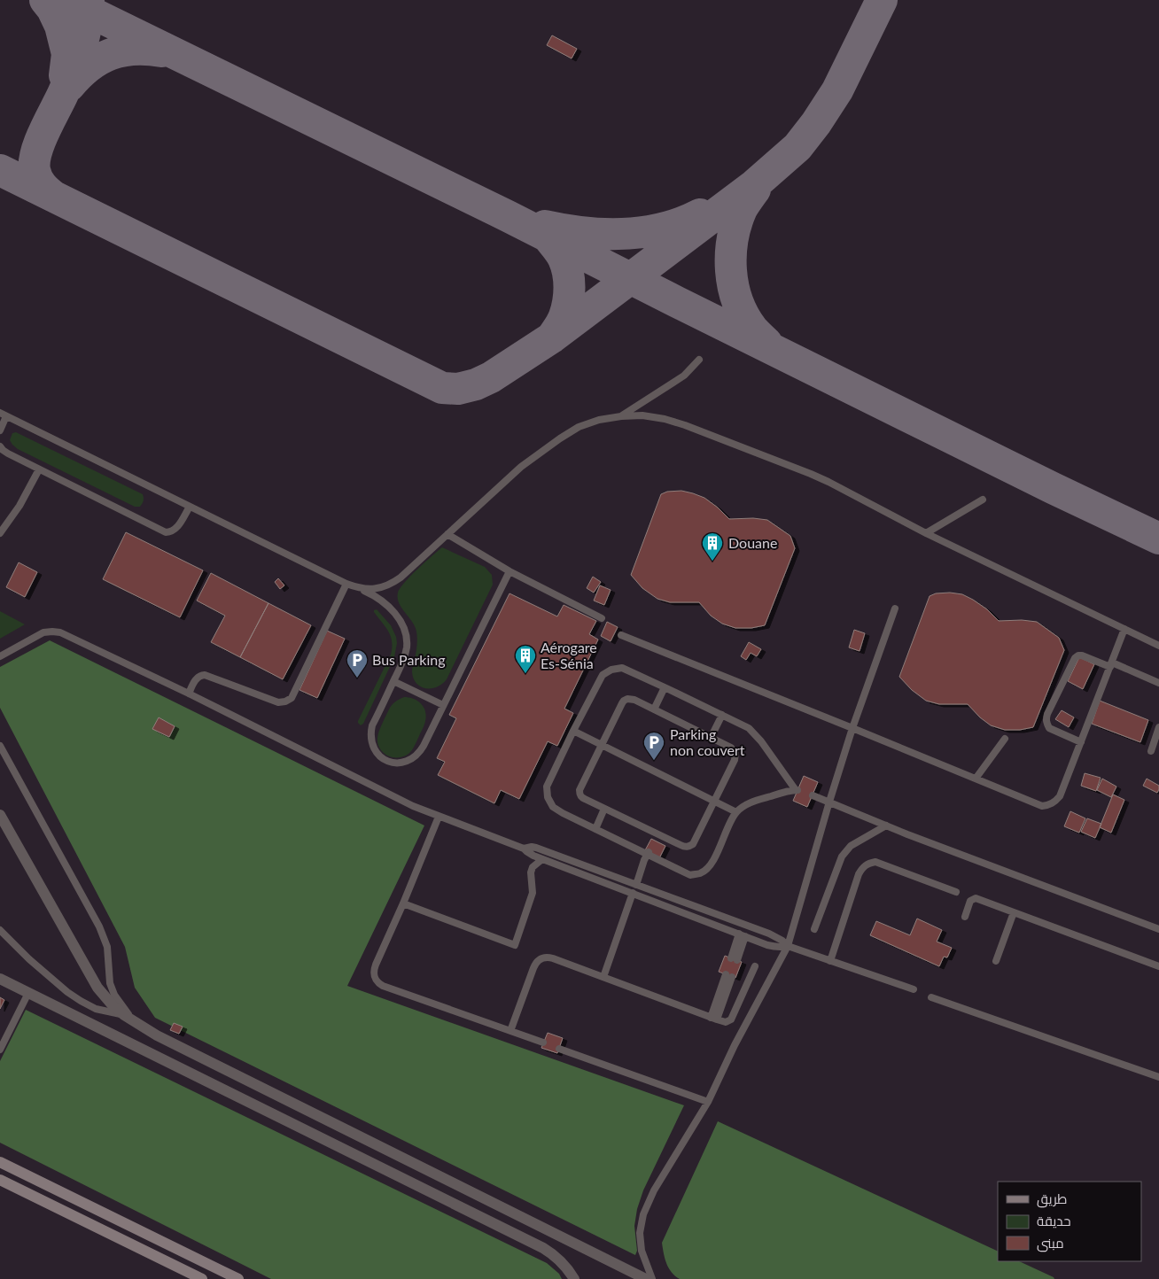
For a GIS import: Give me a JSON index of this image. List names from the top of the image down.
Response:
{
  "places": {
    "building": ["Douane", "Aérogare Es-Sénia"],
    "parking": ["Bus Parking", "Parking non couvert"]
  },
  "legend": ["طريق", "حديقة", "مبنى"]
}
